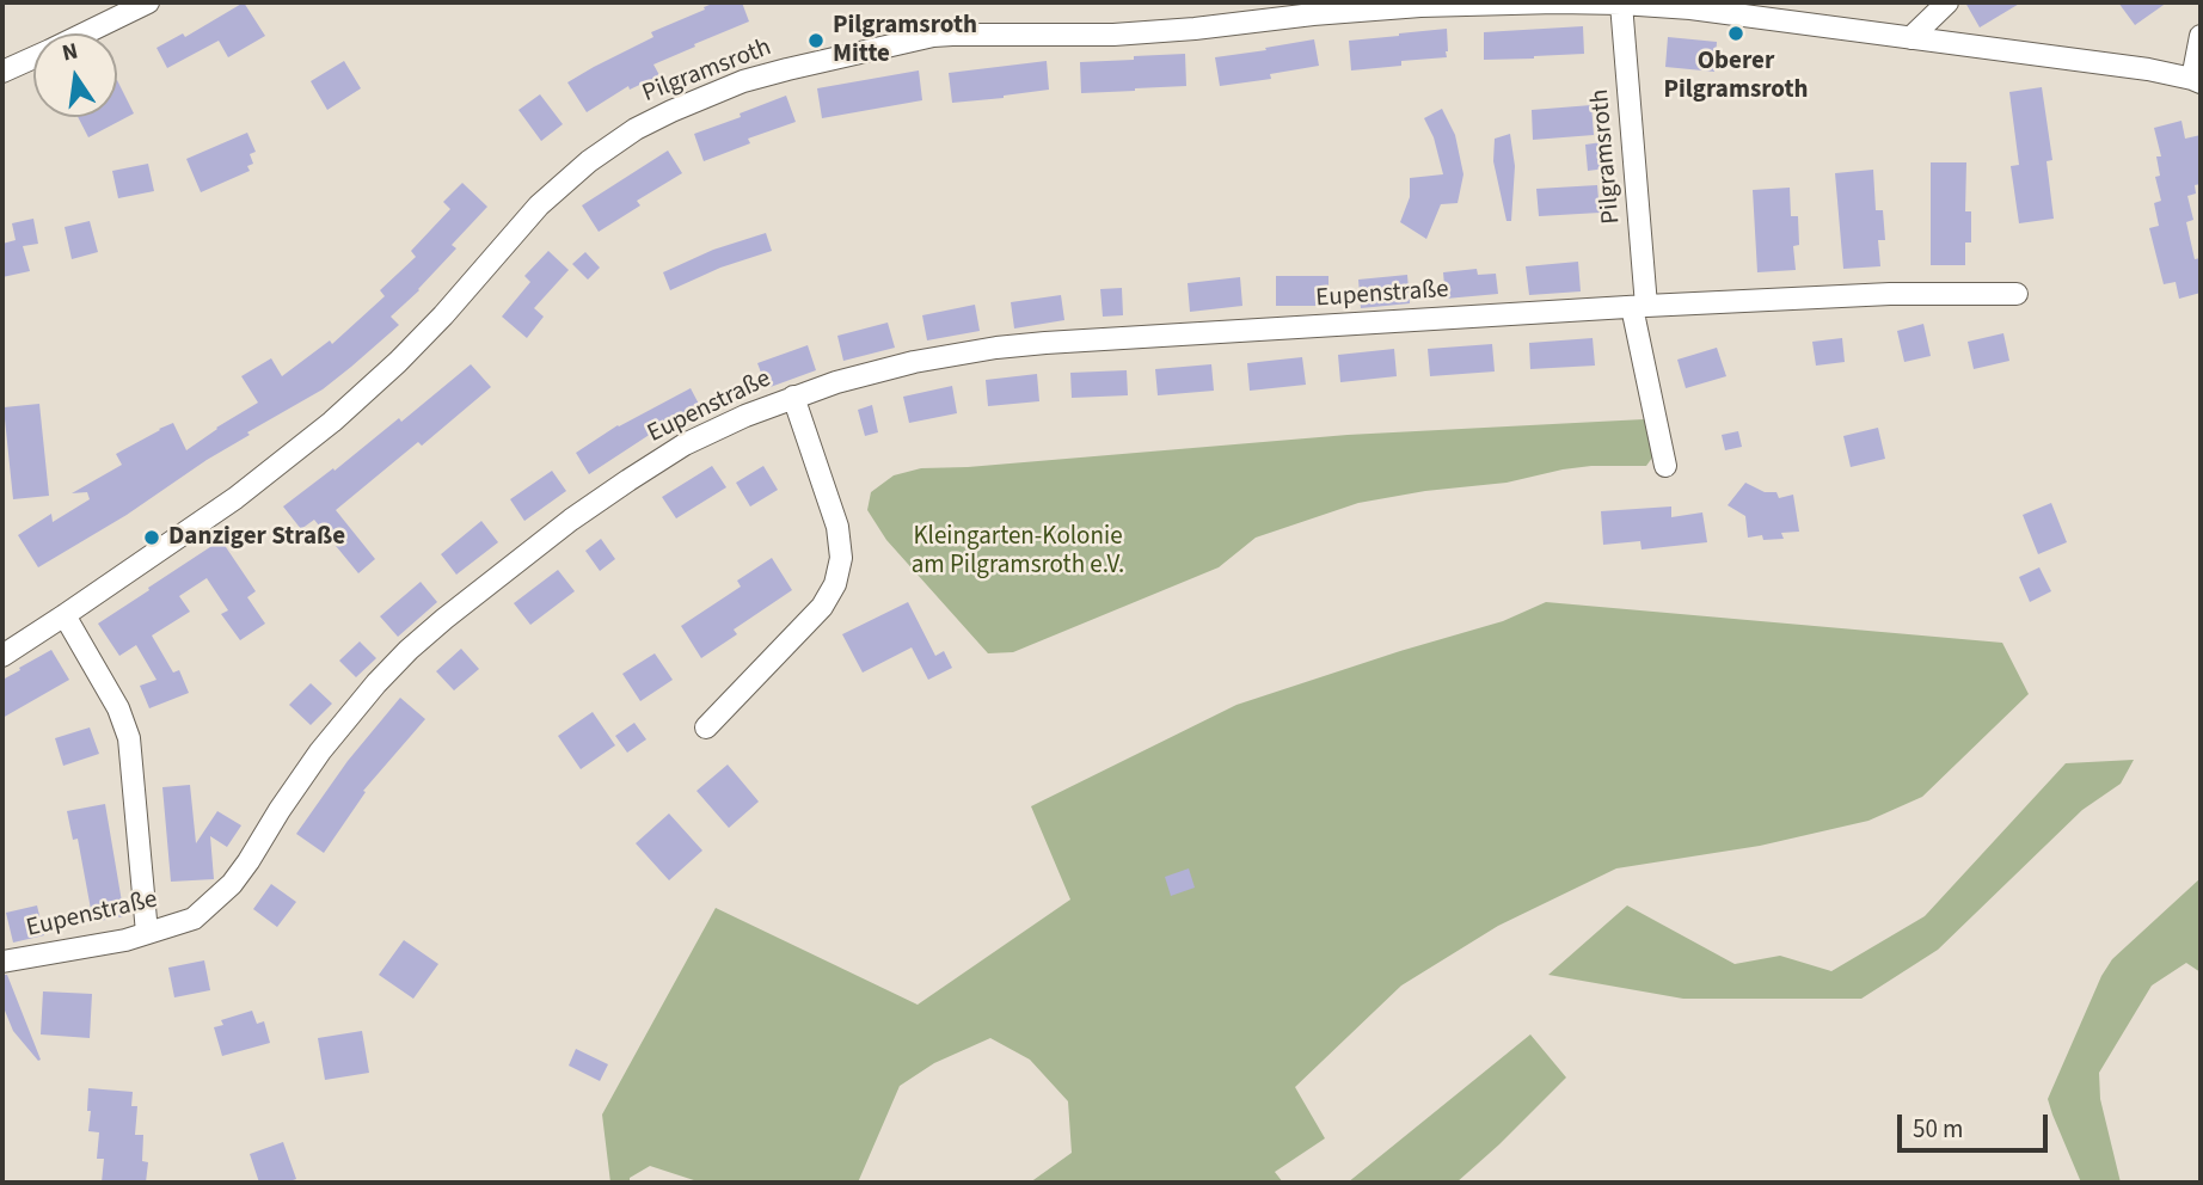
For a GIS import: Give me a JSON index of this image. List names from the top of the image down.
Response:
{
  "streets": {
    "street": ["Pilgramsroth", "Eupenstraße"]
  },
  "crossings": [
    ["Pilgramsroth", "Eupenstraße"]
  ],
  "parks": ["Kleingarten-Kolonie am Pilgramsroth e.V."],
  "places": ["Oberer Pilgramsroth", "Pilgramsroth Mitte", "Danziger Straße"],
  "scale_bar": "50 m",
  "north": "top"
}
